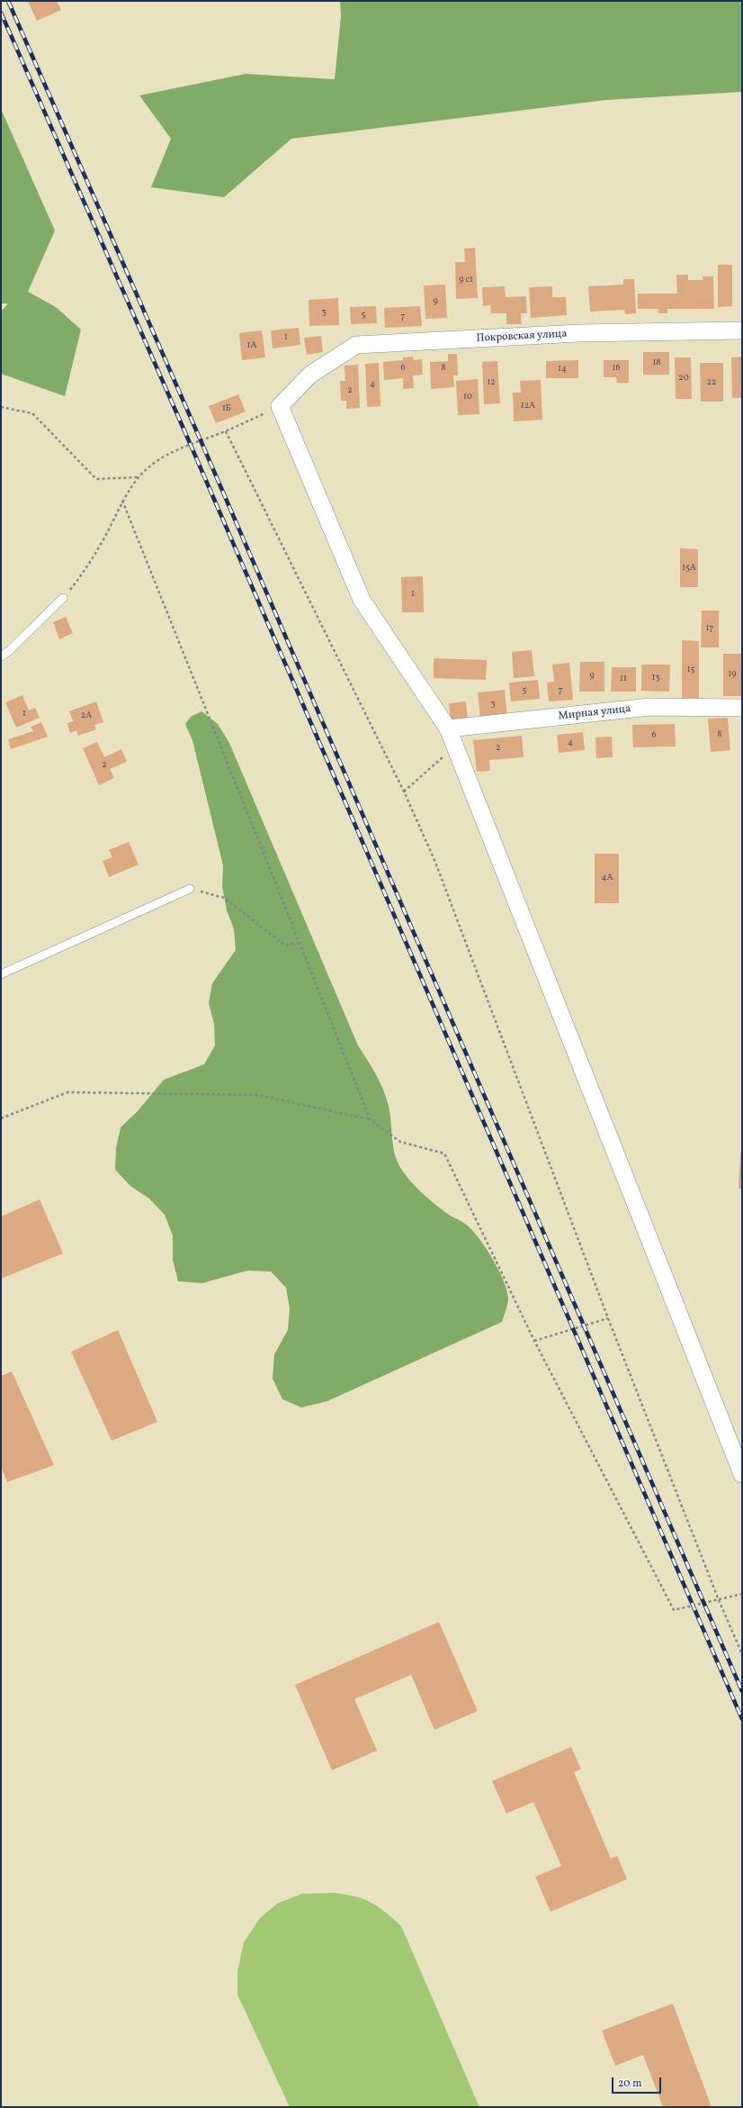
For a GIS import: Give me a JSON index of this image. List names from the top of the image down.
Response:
{
  "streets": {
    "street": ["Покровская улица", "Мирная улица"]
  },
  "house_numbers": [
    "9 с1",
    "9",
    "3",
    "5",
    "7",
    "1",
    "1А",
    "18",
    "6",
    "8",
    "16",
    "14",
    "20",
    "12",
    "22",
    "4",
    "2",
    "10",
    "12А",
    "1Б",
    "15А",
    "1",
    "17",
    "15",
    "19",
    "9",
    "13",
    "11",
    "5",
    "7",
    "3",
    "1",
    "2А",
    "8",
    "6",
    "4",
    "2",
    "2",
    "4А"
  ],
  "scale_bar": "20 m"
}
